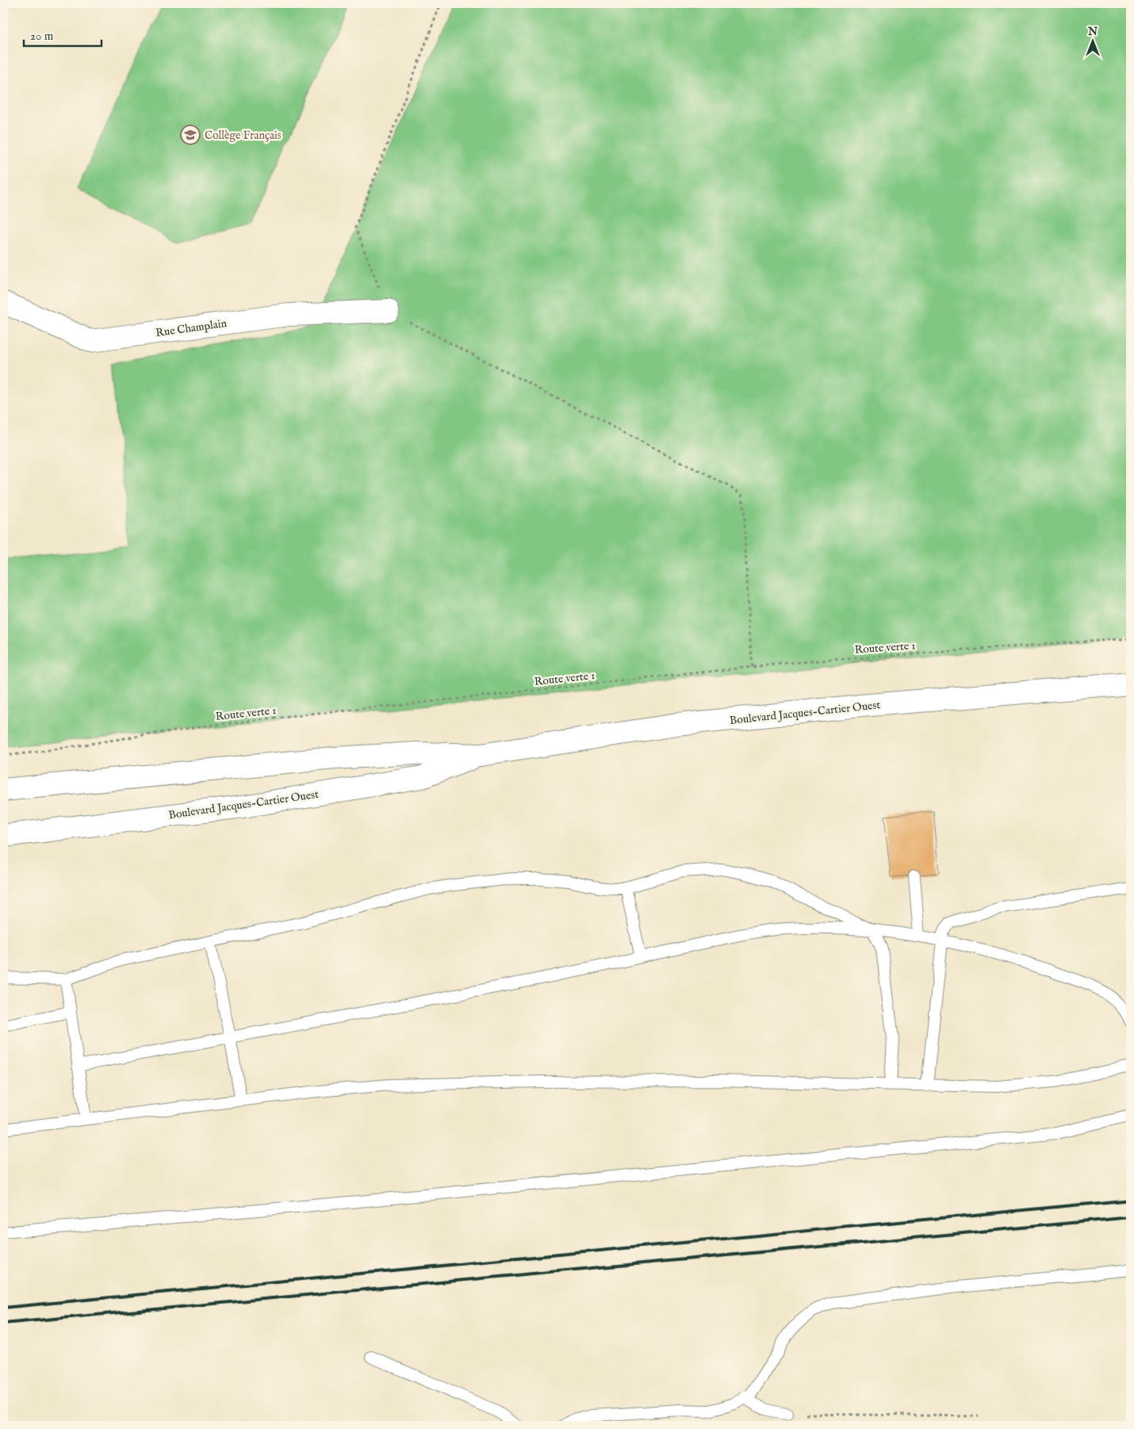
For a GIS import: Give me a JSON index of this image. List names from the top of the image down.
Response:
{
  "streets": {
    "main road": ["Rue Champlain", "Boulevard Jacques-Cartier Ouest"],
    "path": ["Route verte 1"]
  },
  "places": {
    "school or university": ["Collège Français"]
  },
  "scale_bar": "20 m",
  "north": "top"
}
